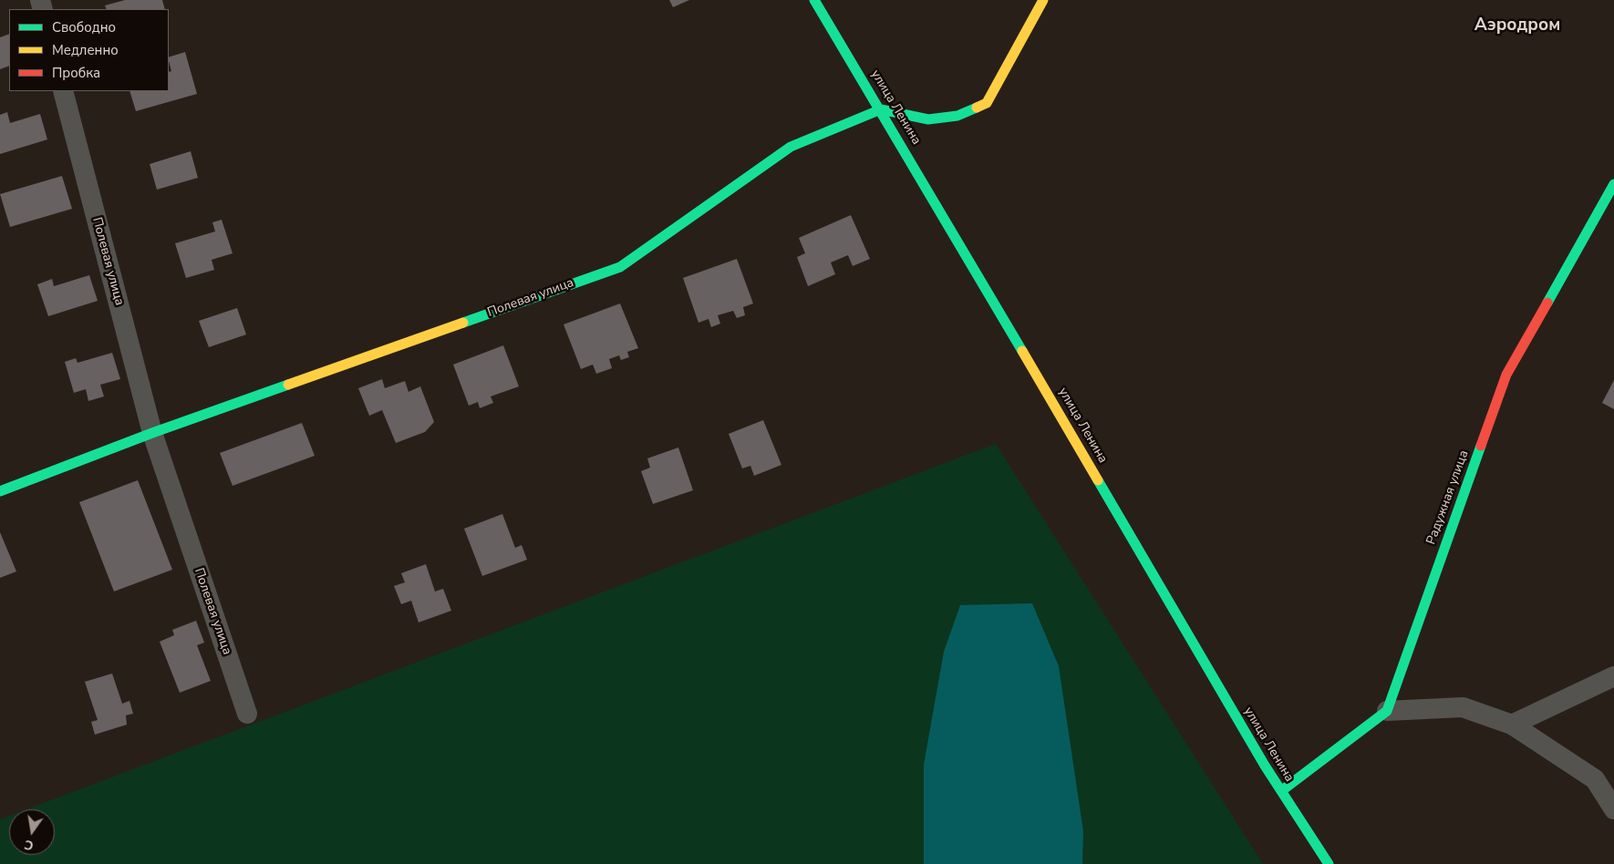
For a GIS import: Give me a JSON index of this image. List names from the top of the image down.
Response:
{
  "streets": {
    "street": ["улица Ленина", "Полевая улица", "Радужная улица"]
  },
  "crossings": [
    ["улица Ленина", "Полевая улица"]
  ],
  "districts": ["Аэродром"],
  "legend": ["Свободно", "Медленно", "Пробка"],
  "north": "bottom"
}
